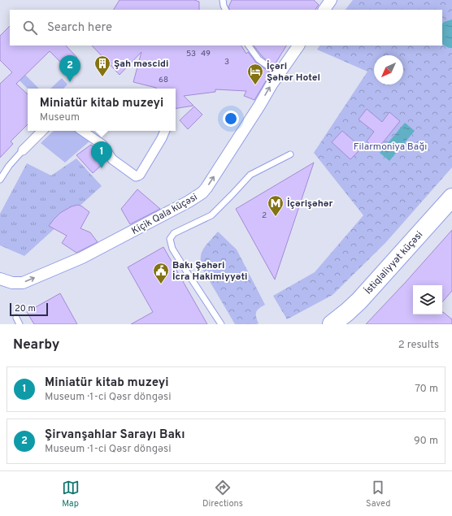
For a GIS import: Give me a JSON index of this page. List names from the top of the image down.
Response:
{
  "streets": {
    "main road": ["İstiqlaliyyət küçəsi"],
    "street": ["Kiçik Qala küçəsi"]
  },
  "one_way": ["Kiçik Qala küçəsi"],
  "parks": ["Filarmoniya Bağı"],
  "places": {
    "building": ["Şah məscidi"],
    "hotel": ["İçəri Şəhər Hotel"],
    "metro station": ["İçərişəhər"],
    "public building": ["Bakı Şəhəri İcra Hakimiyyəti"]
  },
  "house_numbers": [
    "53",
    "49",
    "3",
    "68",
    "2"
  ],
  "scale_bar": "20 m",
  "north": "bottom left",
  "page": {
    "search": "Search here",
    "pins": ["2", "1"],
    "popup": ["Miniatür kitab muzeyi", "Museum"],
    "scale": "20 m",
    "heading": ["Nearby", "2 results"],
    "list": [
      {
        "mark": "1",
        "name": "Miniatür kitab muzeyi",
        "note": "Museum · 1-ci Qəsr döngəsi",
        "value": "70 m"
      },
      {
        "mark": "2",
        "name": "Şirvanşahlar Sarayı Bakı",
        "note": "Museum · 1-ci Qəsr döngəsi",
        "value": "90 m"
      }
    ],
    "nav": ["Map", "Directions", "Saved"]
  }
}
